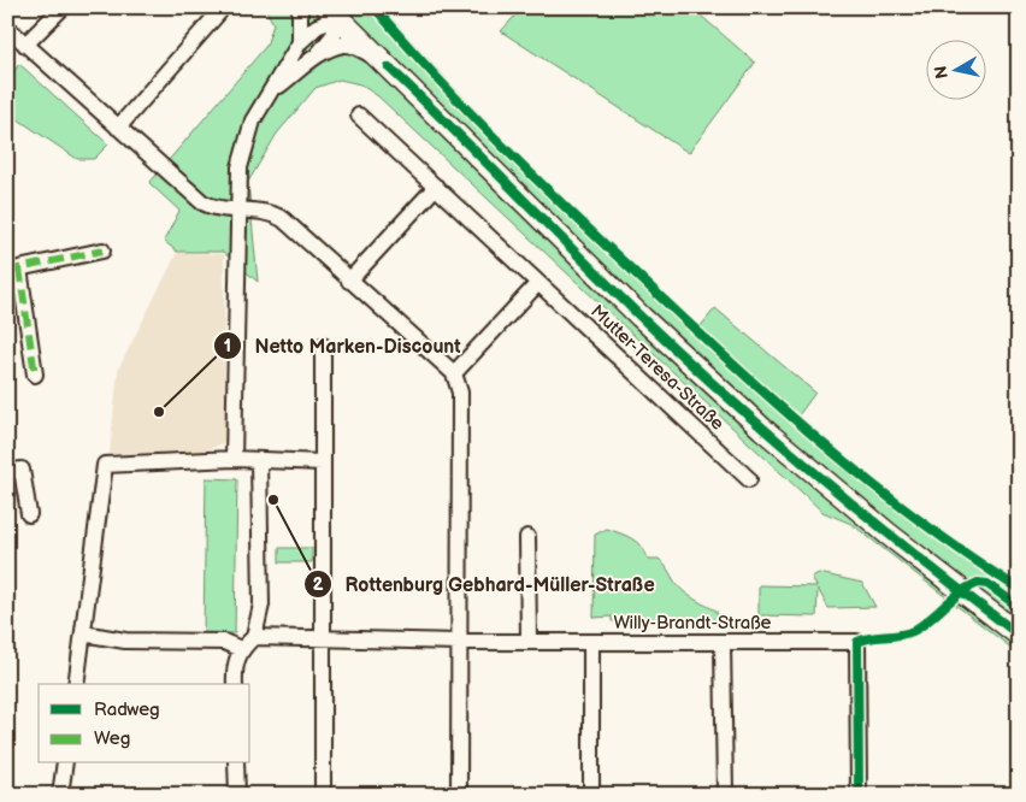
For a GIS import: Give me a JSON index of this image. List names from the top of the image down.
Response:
{
  "streets": {
    "street": ["Mutter-Teresa-Straße", "Willy-Brandt-Straße"]
  },
  "places": ["Netto Marken-Discount", "Rottenburg Gebhard-Müller-Straße"],
  "legend": ["Radweg", "Weg"],
  "north": "left"
}
